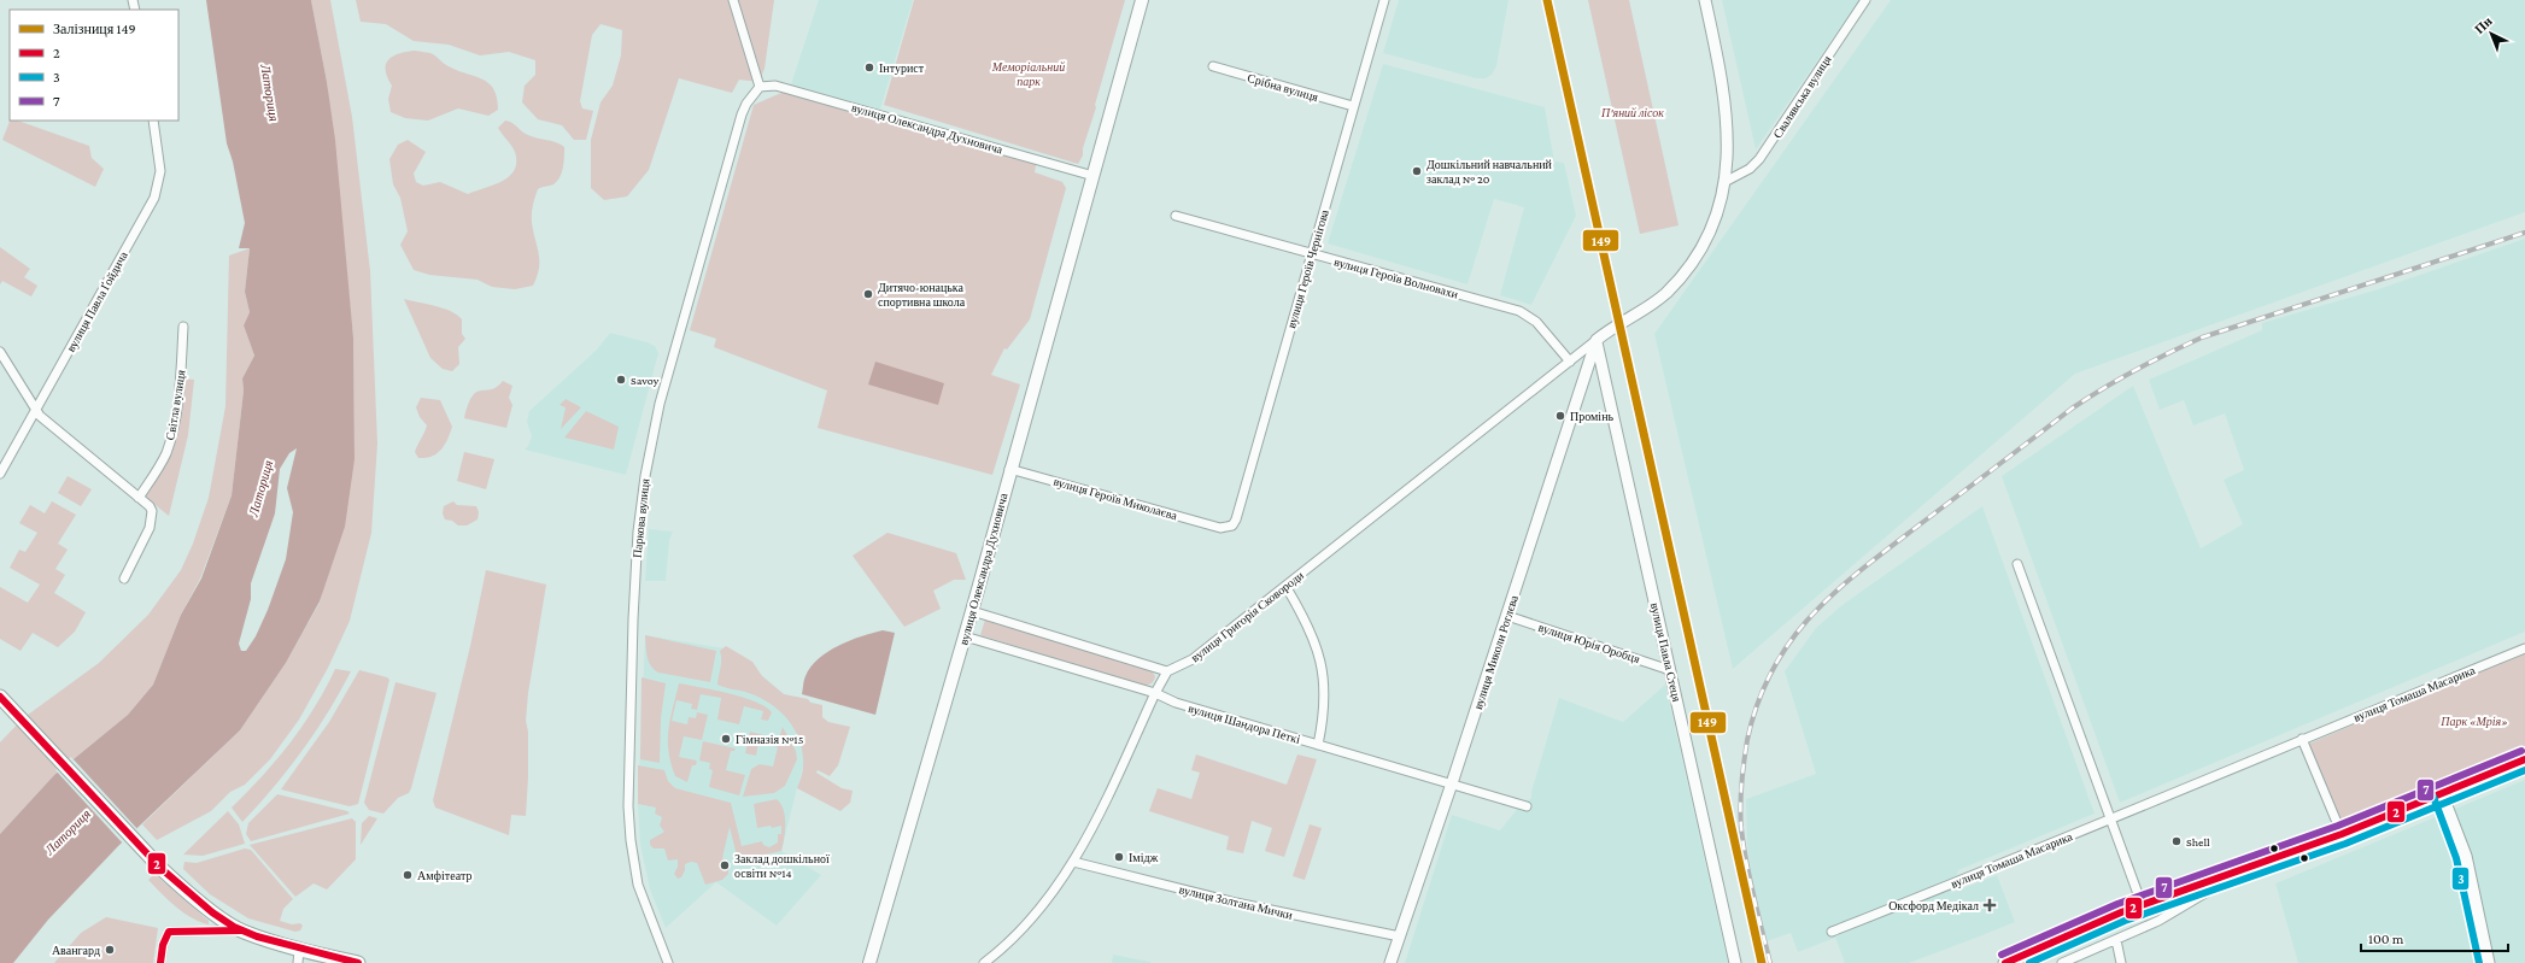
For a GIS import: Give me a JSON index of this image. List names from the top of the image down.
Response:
{
  "streets": {
    "main road": ["вулиця Олександра Духновича"],
    "street": [
      "Срібна вулиця",
      "Свалявська вулиця",
      "вулиця Героїв Чернігова",
      "вулиця Героїв Волновахи",
      "вулиця Павла Ґойдича",
      "Світла вулиця",
      "вулиця Героїв Миколаєва",
      "Паркова вулиця",
      "вулиця Григорія Сковороди",
      "вулиця Юрія Оробця",
      "вулиця Миколи Роглєва",
      "вулиця Павла Стеця",
      "вулиця Томаша Масарика",
      "вулиця Шандора Петкі",
      "вулиця Золтана Мички"
    ]
  },
  "crossings": [
    ["Срібна вулиця", "вулиця Героїв Чернігова"],
    ["вулиця Олександра Духновича", "вулиця Героїв Миколаєва"],
    ["вулиця Олександра Духновича", "Паркова вулиця"],
    ["вулиця Олександра Духновича", "вулиця Шандора Петкі"],
    ["вулиця Героїв Чернігова", "вулиця Героїв Волновахи"],
    ["вулиця Героїв Чернігова", "вулиця Героїв Миколаєва"],
    ["вулиця Героїв Волновахи", "вулиця Григорія Сковороди"],
    ["вулиця Григорія Сковороди", "вулиця Миколи Роглєва"],
    ["вулиця Григорія Сковороди", "вулиця Павла Стеця"],
    ["вулиця Юрія Оробця", "вулиця Миколи Роглєва"],
    ["вулиця Юрія Оробця", "вулиця Павла Стеця"],
    ["вулиця Миколи Роглєва", "вулиця Павла Стеця"],
    ["вулиця Миколи Роглєва", "вулиця Шандора Петкі"],
    ["вулиця Миколи Роглєва", "вулиця Золтана Мички"]
  ],
  "water": ["Латориця"],
  "parks": ["Меморіальний парк", "П'яний лісок", "Парк «Мрія»"],
  "places": {
    "other": [
      "Інтурист",
      "Дошкільний навчальний заклад № 20",
      "Дитячо-юнацька спортивна школа",
      "Savoy",
      "Промінь",
      "Гімназія №15",
      "Shell",
      "Імідж",
      "Заклад дошкільної освіти №14",
      "Амфітеатр",
      "Авангард"
    ],
    "health": ["Оксфорд Медікал"]
  },
  "lines": [
    "rail line 149",
    "transit line 2",
    "transit line 7",
    "transit line 3"
  ],
  "legend": [
    "Залізниця 149",
    "2",
    "3",
    "7"
  ],
  "scale_bar": "100 m",
  "north": "top left"
}
